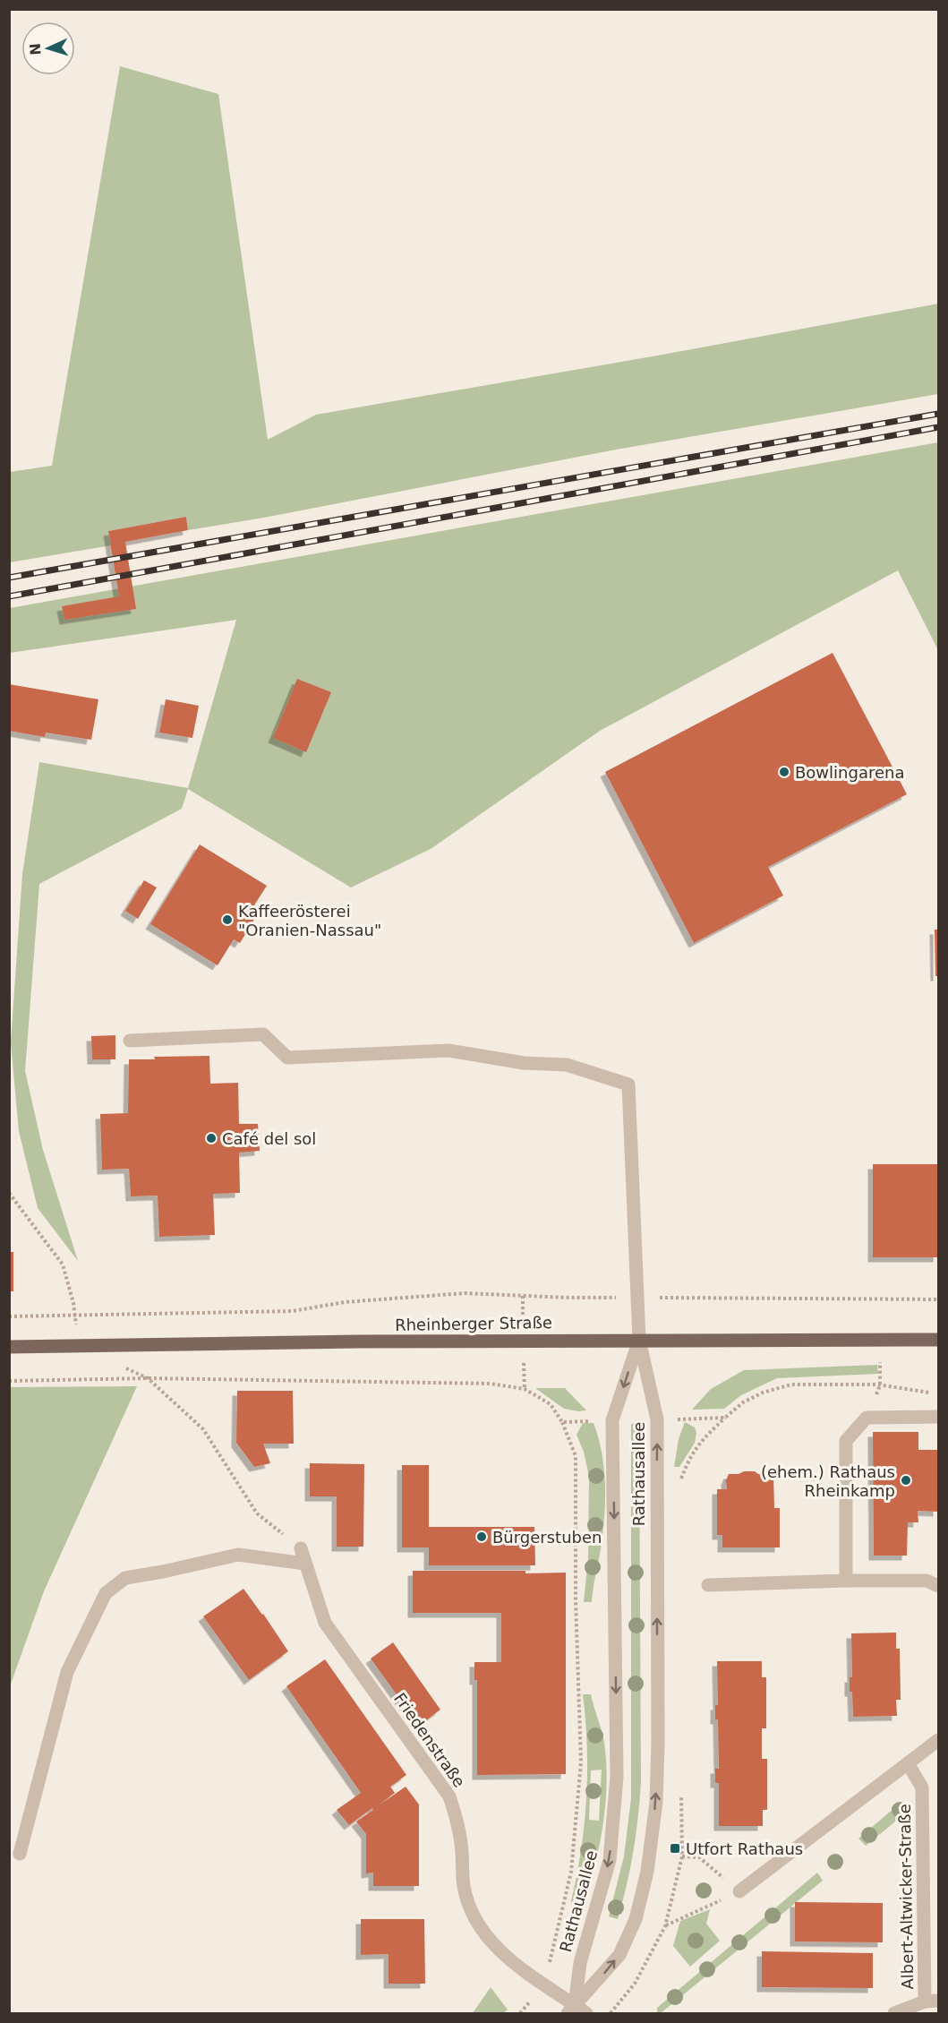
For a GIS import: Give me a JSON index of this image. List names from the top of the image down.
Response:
{
  "streets": {
    "main road": ["Rheinberger Straße"],
    "street": ["Rathausallee", "Friedenstraße", "Albert-Altwicker-Straße"]
  },
  "crossings": [
    ["Rheinberger Straße", "Rathausallee"],
    ["Rathausallee", "Friedenstraße"]
  ],
  "places": {
    "other": [
      "Bowlingarena",
      "Kaffeerösterei \"Oranien-Nassau\"",
      "Café del sol",
      "(ehem.) Rathaus Rheinkamp",
      "Bürgerstuben"
    ],
    "transit": ["Utfort Rathaus"]
  },
  "north": "left"
}
